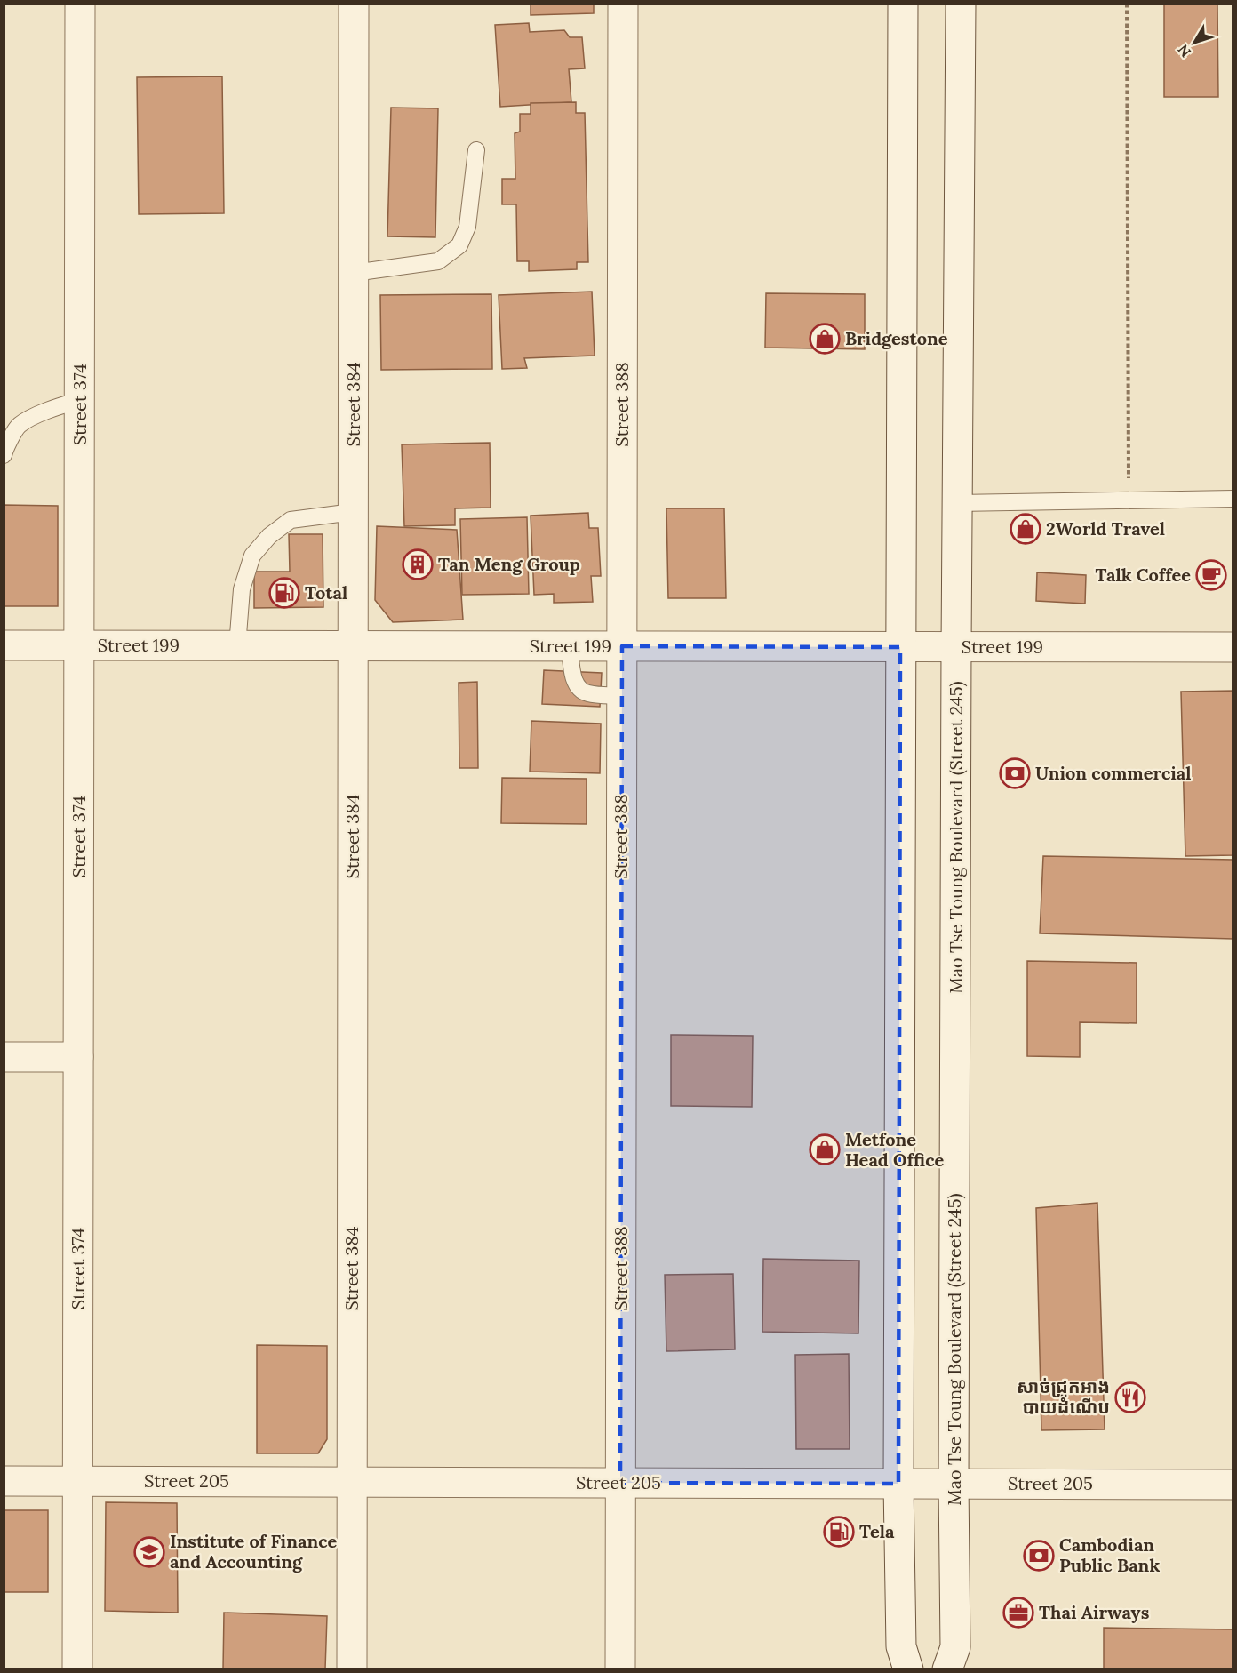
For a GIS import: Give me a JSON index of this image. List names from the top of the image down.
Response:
{
  "streets": {
    "street": [
      "Street 374",
      "Street 384",
      "Street 388",
      "Street 199",
      "Mao Tse Toung Boulevard (Street 245)",
      "Street 205"
    ]
  },
  "crossings": [
    ["Street 374", "Street 199"],
    ["Street 374", "Street 205"],
    ["Street 384", "Street 199"],
    ["Street 384", "Street 205"],
    ["Street 388", "Street 199"],
    ["Street 388", "Street 205"],
    ["Street 199", "Mao Tse Toung Boulevard (Street 245)"],
    ["Mao Tse Toung Boulevard (Street 245)", "Street 205"]
  ],
  "places": {
    "shop": ["Bridgestone", "2World Travel", "Metfone Head Office"],
    "building": ["Tan Meng Group"],
    "cafe": ["Talk Coffee"],
    "fuel station": ["Total", "Tela"],
    "bank": ["Union commercial", "Cambodian Public Bank"],
    "restaurant": ["សាច់ជ្រូកអាង បាយដំណើប"],
    "school or university": ["Institute of Finance and Accounting"],
    "office": ["Thai Airways"]
  },
  "north": "bottom left"
}
